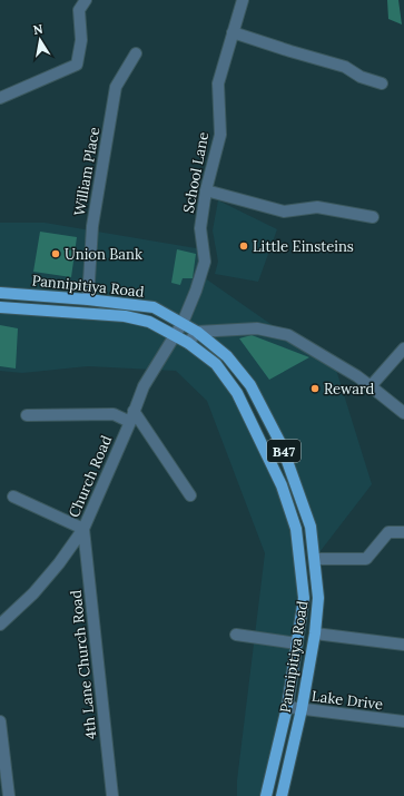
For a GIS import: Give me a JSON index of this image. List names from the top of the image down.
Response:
{
  "streets": {
    "main road": ["Pannipitiya Road", "B47"],
    "street": [
      "William Place",
      "School Lane",
      "Church Road",
      "4th Lane Church Road",
      "Lake Drive"
    ]
  },
  "crossings": [
    ["William Place", "Pannipitiya Road"],
    ["School Lane", "Pannipitiya Road"],
    ["School Lane", "Church Road"],
    ["Pannipitiya Road", "Church Road"],
    ["Pannipitiya Road", "Lake Drive"],
    ["Church Road", "4th Lane Church Road"]
  ],
  "places": ["Little Einsteins", "Union Bank", "Reward"],
  "north": "top"
}
